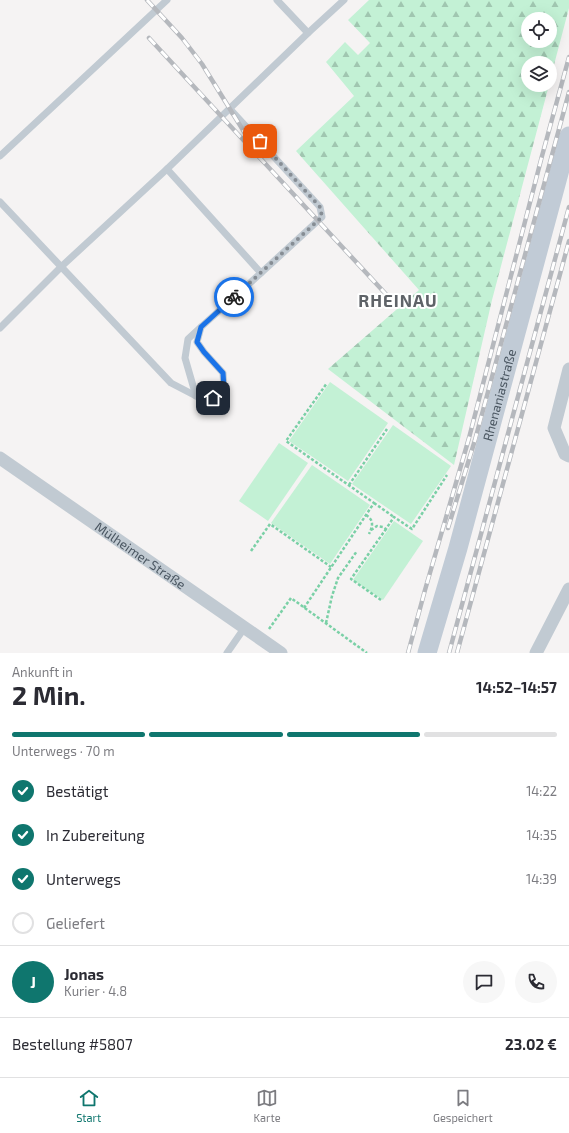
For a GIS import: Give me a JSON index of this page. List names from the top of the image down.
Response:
{
  "streets": {
    "street": ["Rhenaniastraße", "Mülheimer Straße"]
  },
  "districts": ["RHEINAU"],
  "page": {
    "heading": ["2 Min.", "Ankunft in", "14:52–14:57"],
    "panel": [
      "Jonas",
      "Kurier · 4.8",
      "Bestellung #5807",
      "23.02 €"
    ],
    "bar": "Unterwegs · 70 m",
    "list": [
      ["Bestätigt", "14:22"],
      ["In Zubereitung", "14:35"],
      ["Unterwegs", "14:39"],
      "Geliefert"
    ],
    "round": "J",
    "tabs": ["Start", "Karte", "Gespeichert"]
  }
}
